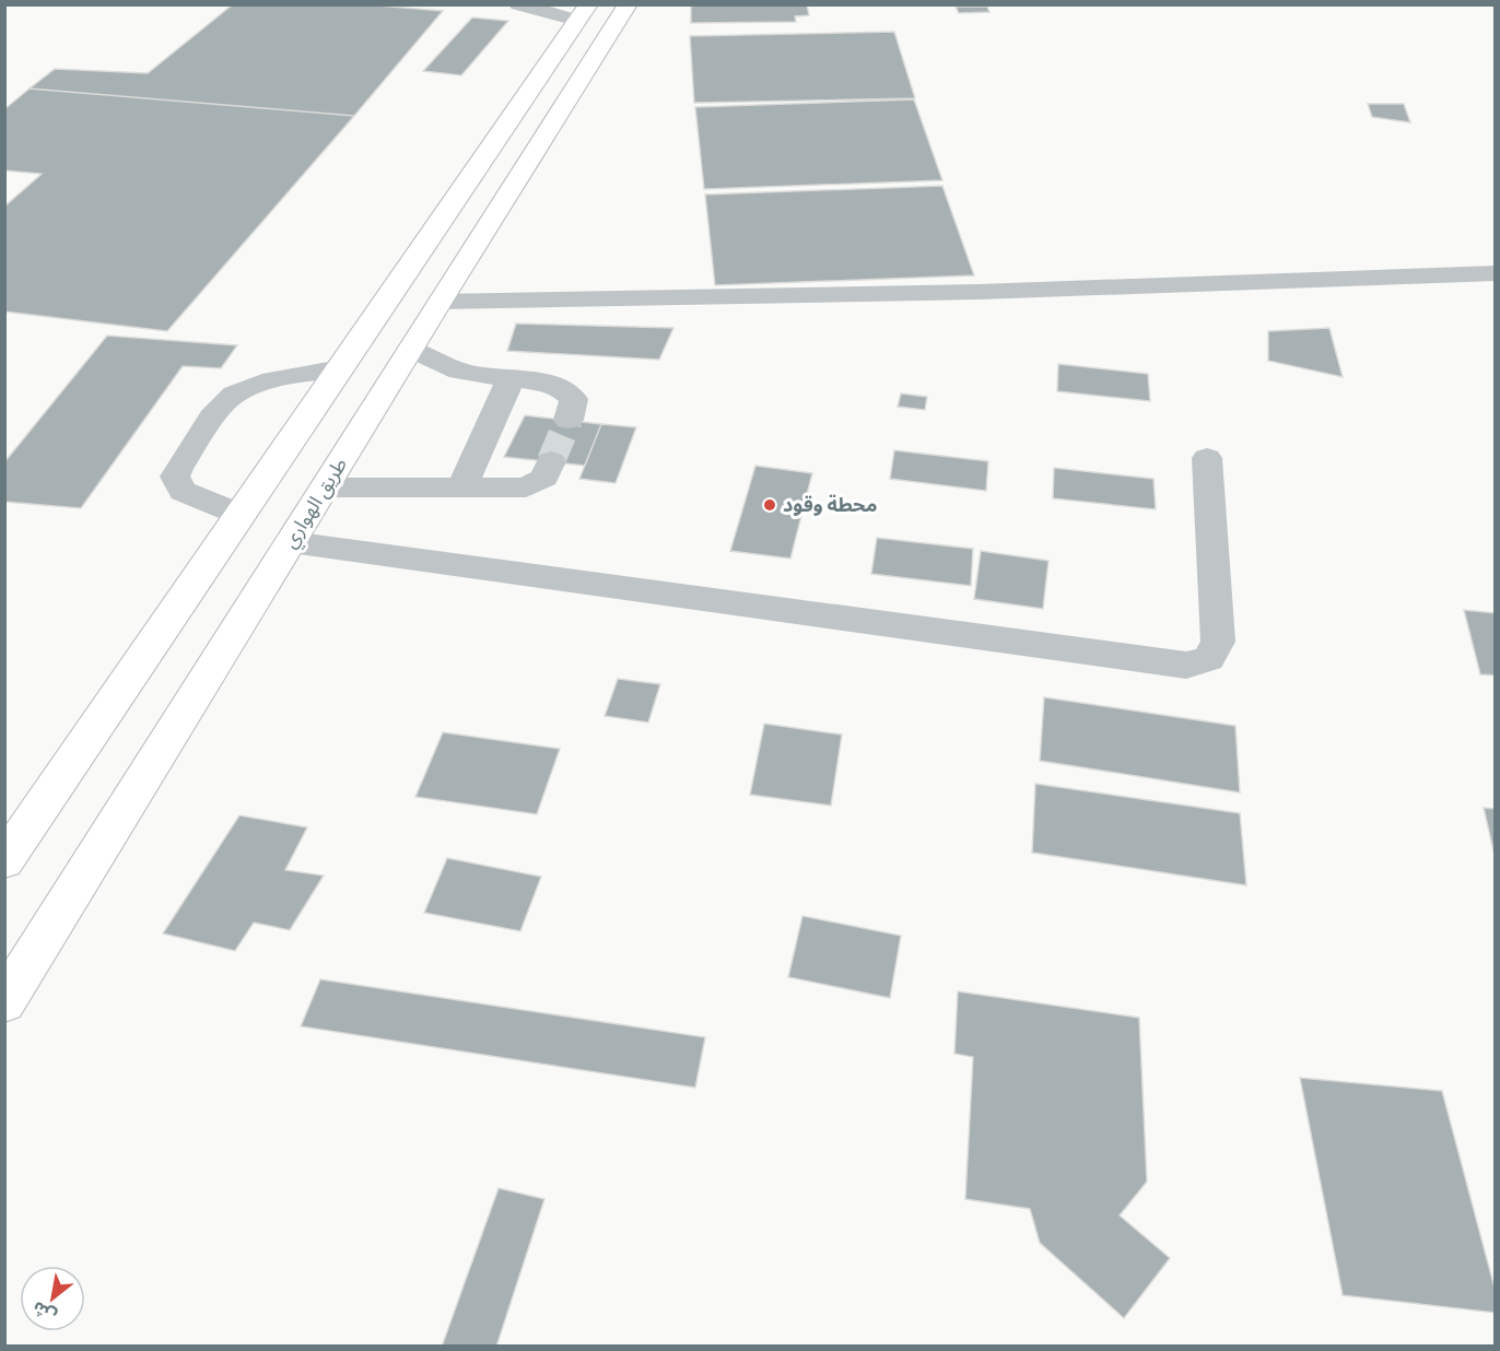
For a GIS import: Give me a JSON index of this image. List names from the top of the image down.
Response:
{
  "streets": {
    "highway": ["طريق الهواري"]
  },
  "places": ["محطة وقود"],
  "north": "bottom left"
}
